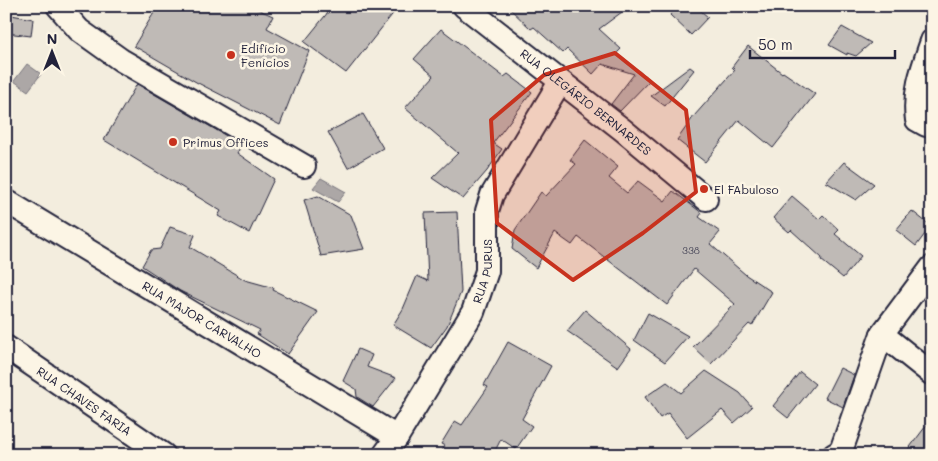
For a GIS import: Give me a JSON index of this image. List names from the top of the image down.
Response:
{
  "streets": {
    "street": [
      "RUA OLEGÁRIO BERNARDES",
      "RUA PURUS",
      "RUA MAJOR CARVALHO",
      "RUA CHAVES FARIA"
    ]
  },
  "crossings": [
    ["RUA OLEGÁRIO BERNARDES", "RUA PURUS"],
    ["RUA PURUS", "RUA MAJOR CARVALHO"]
  ],
  "places": ["Edifício Fenícios", "Primus Offices", "El FAbuloso"],
  "house_numbers": ["338"],
  "scale_bar": "50 m",
  "north": "top"
}
